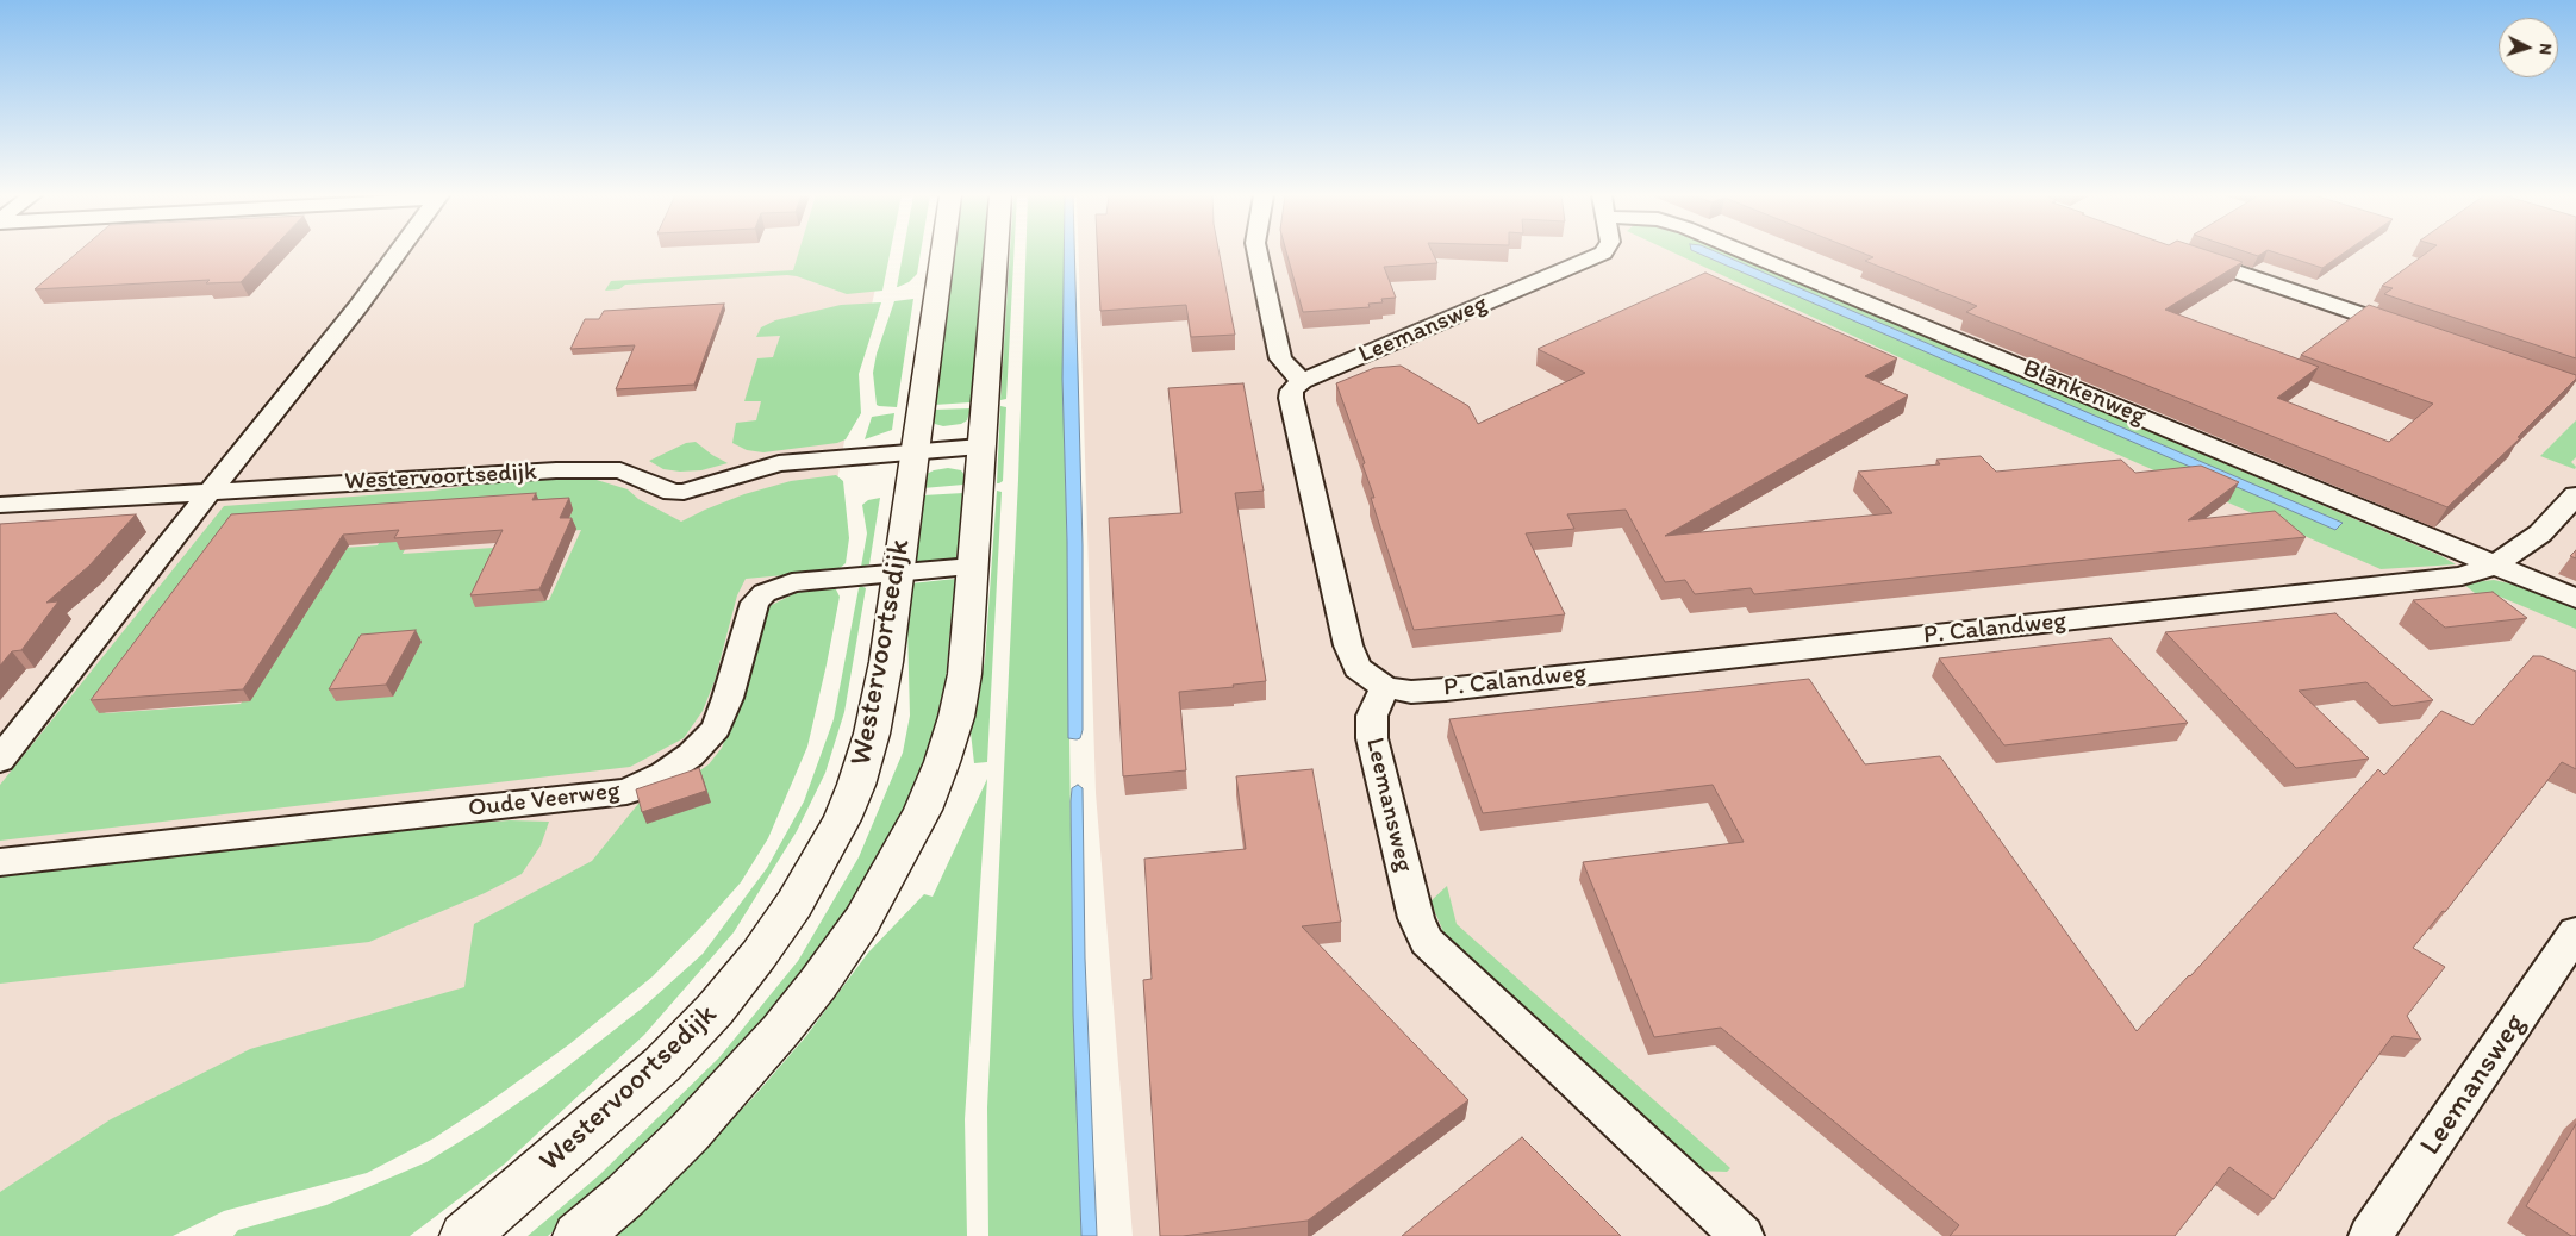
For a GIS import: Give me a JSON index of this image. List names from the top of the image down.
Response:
{
  "streets": {
    "main road": ["Westervoortsedijk"],
    "street": [
      "Leemansweg",
      "Blankenweg",
      "P. Calandweg",
      "Oude Veerweg"
    ]
  },
  "crossings": [
    ["Leemansweg", "P. Calandweg"],
    ["Blankenweg", "P. Calandweg"],
    ["Westervoortsedijk", "Oude Veerweg"]
  ],
  "north": "right"
}
